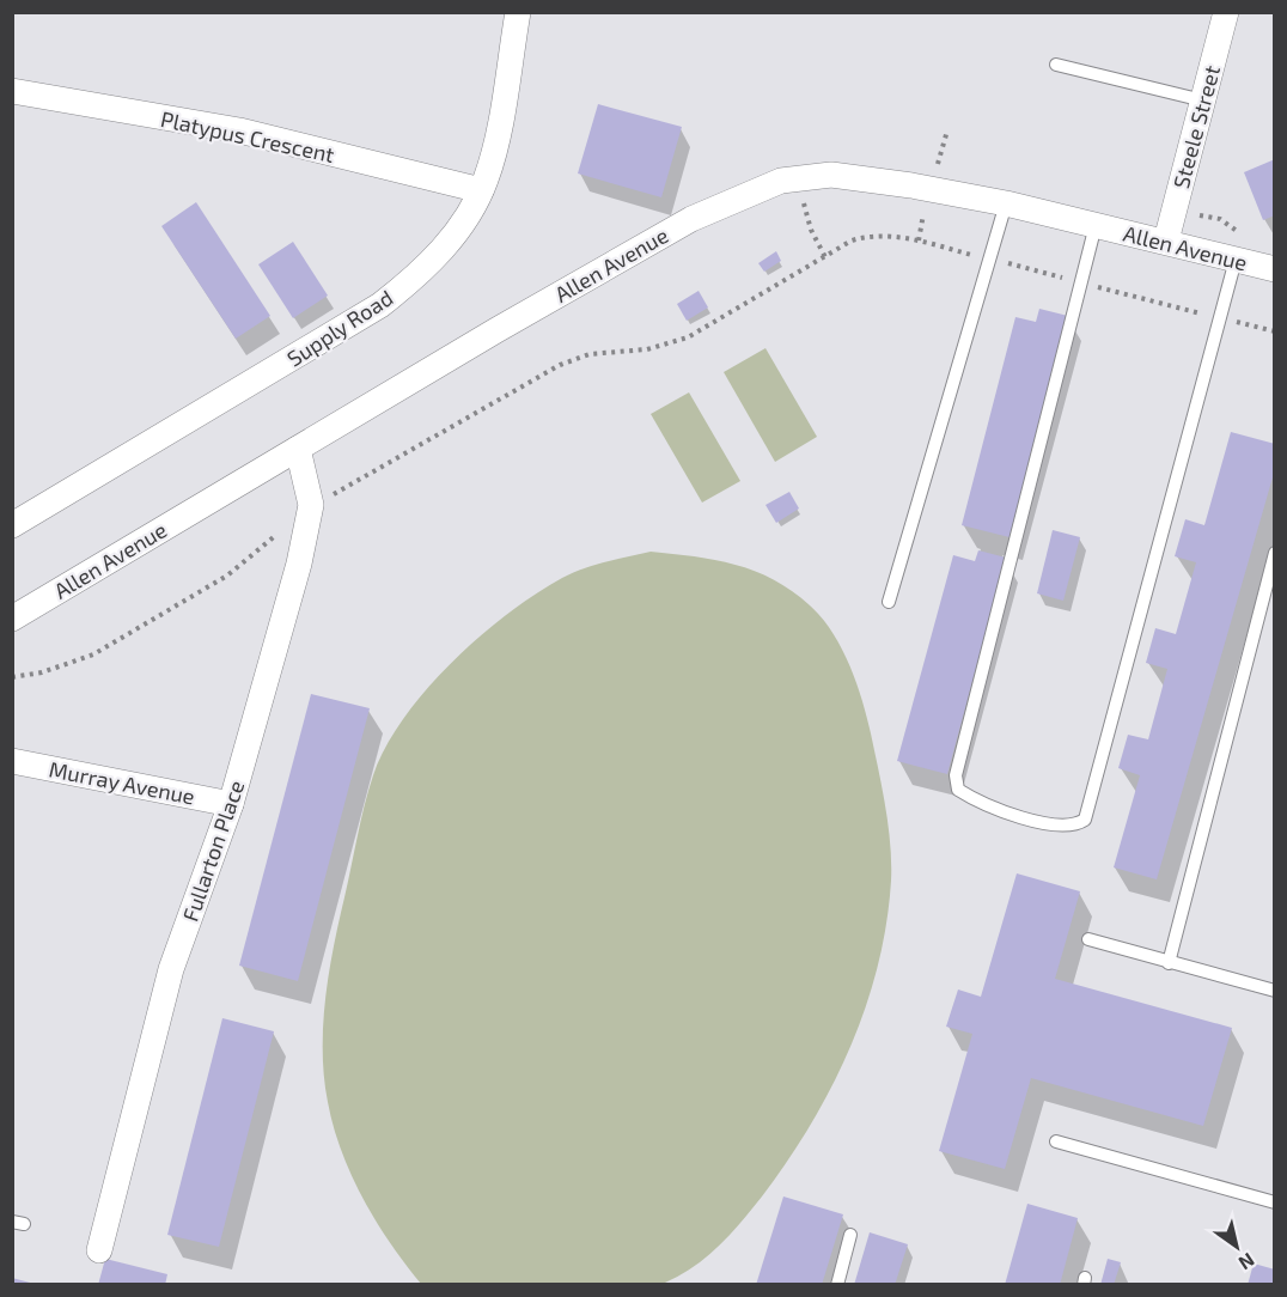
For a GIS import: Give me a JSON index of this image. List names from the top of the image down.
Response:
{
  "streets": {
    "street": [
      "Steele Street",
      "Platypus Crescent",
      "Allen Avenue",
      "Supply Road",
      "Murray Avenue",
      "Fullarton Place"
    ]
  },
  "crossings": [
    ["Steele Street", "Allen Avenue"],
    ["Platypus Crescent", "Supply Road"],
    ["Allen Avenue", "Fullarton Place"],
    ["Murray Avenue", "Fullarton Place"]
  ],
  "north": "bottom right"
}
